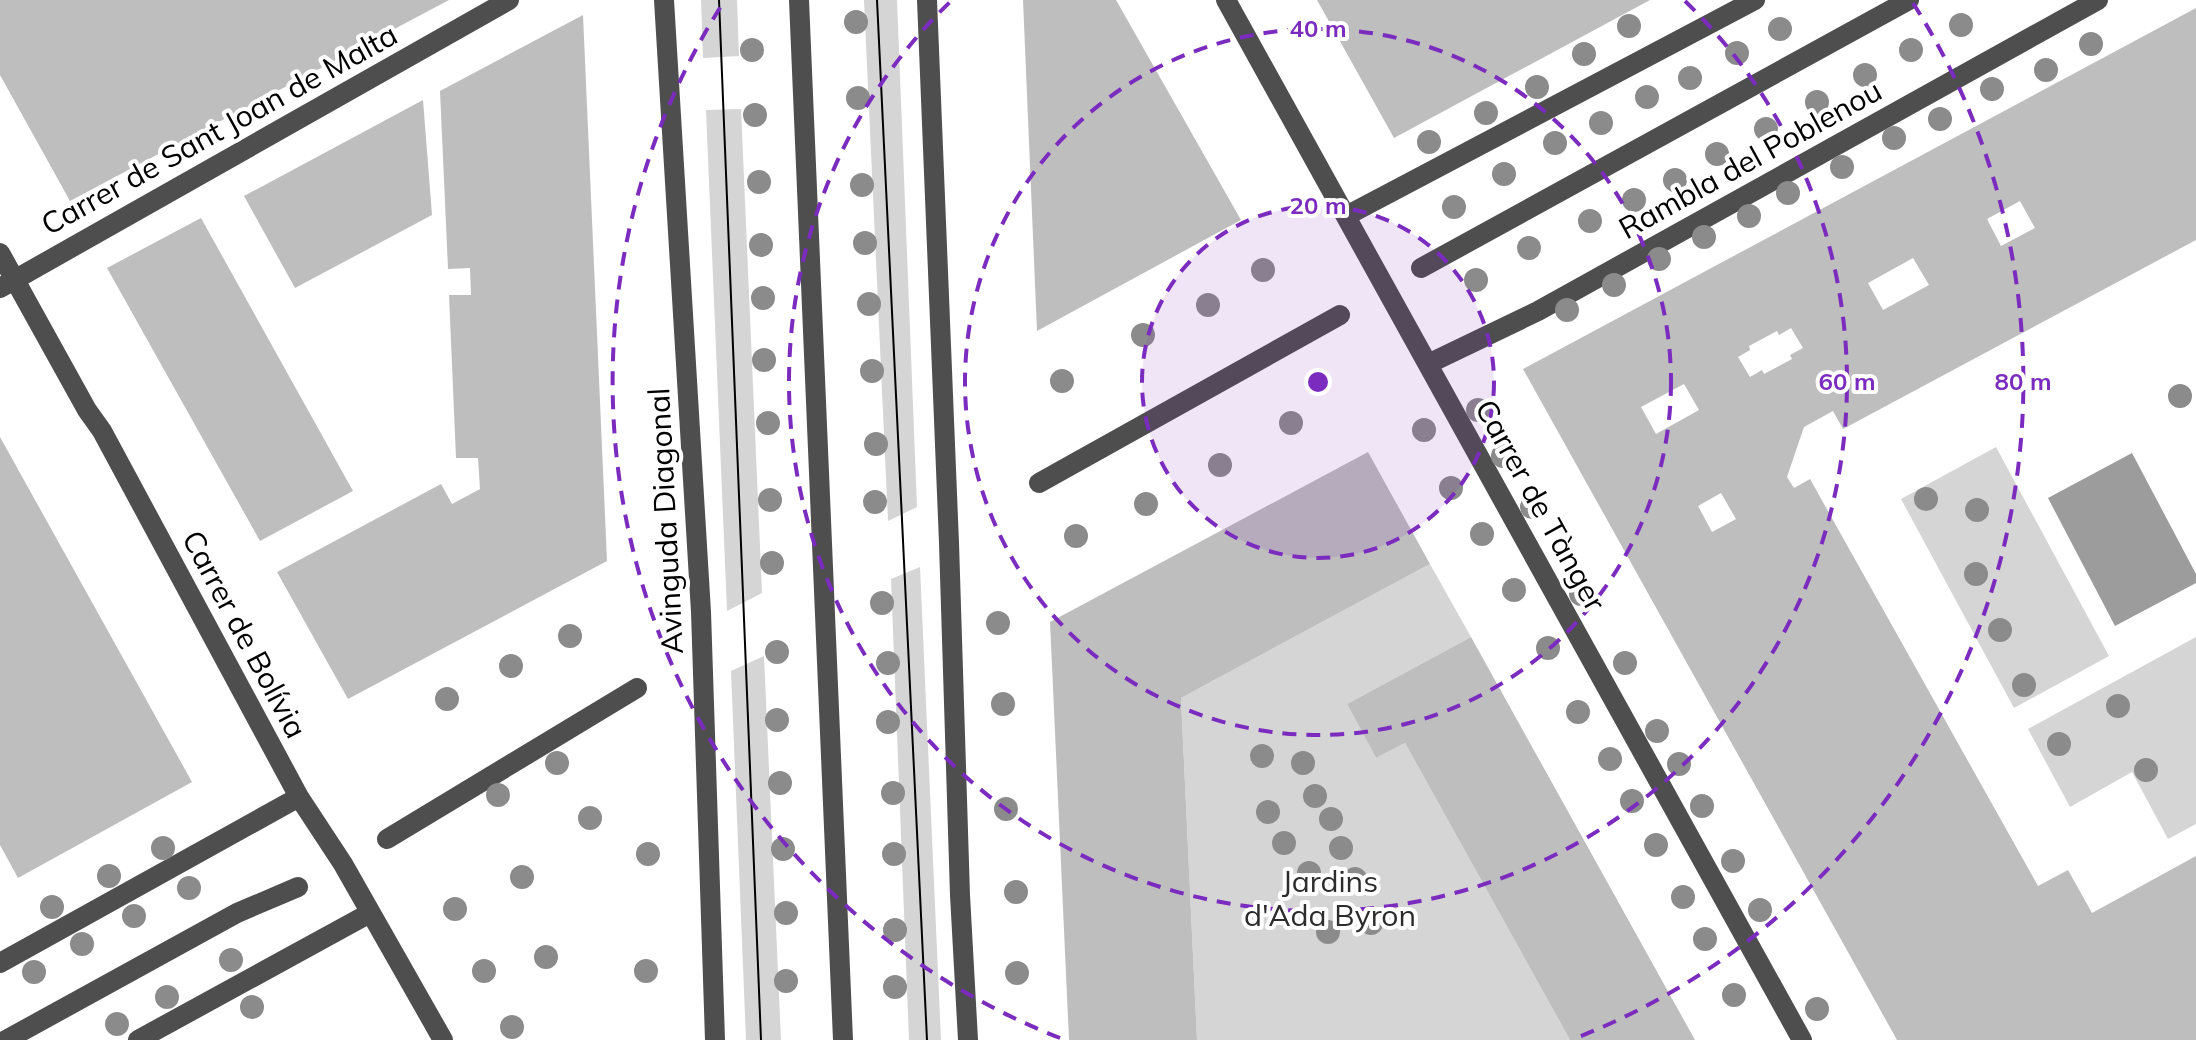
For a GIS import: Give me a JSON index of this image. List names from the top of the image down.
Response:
{
  "streets": {
    "street": [
      "Carrer de Sant Joan de Malta",
      "Rambla del Poblenou",
      "Carrer de Tànger",
      "Avinguda Diagonal",
      "Carrer de Bolívia"
    ]
  },
  "crossings": [
    ["Carrer de Sant Joan de Malta", "Carrer de Bolívia"],
    ["Rambla del Poblenou", "Carrer de Tànger"]
  ],
  "parks": ["Jardins d'Ada Byron"],
  "rings": [
    "40 m",
    "20 m",
    "60 m",
    "80 m"
  ]
}
